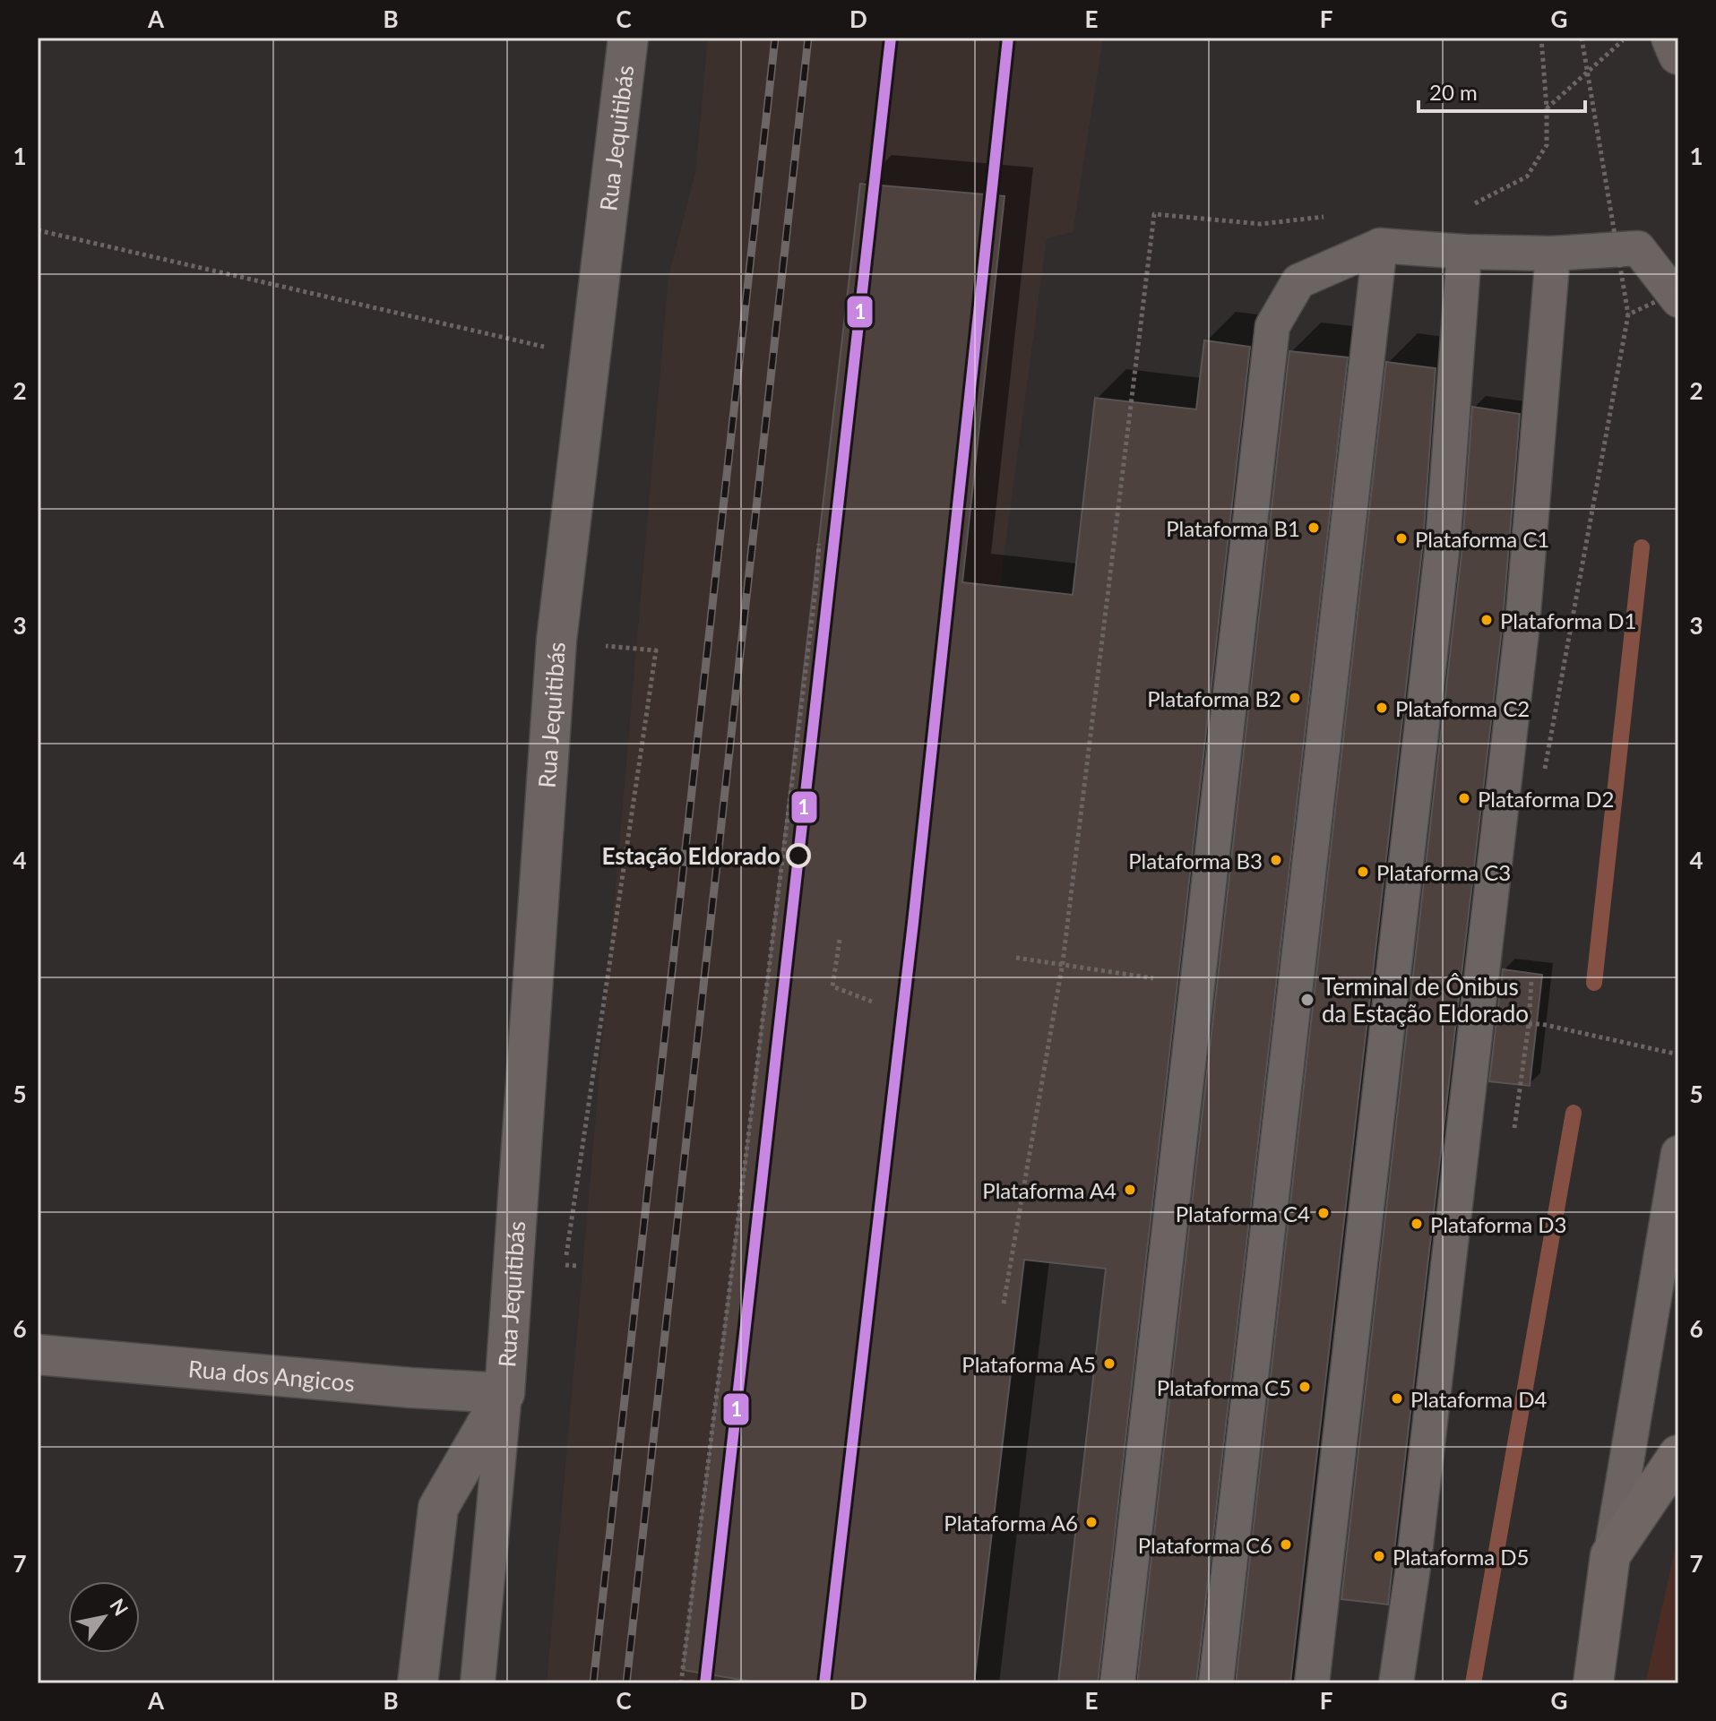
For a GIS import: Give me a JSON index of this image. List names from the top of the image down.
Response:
{
  "streets": {
    "street": ["Rua Jequitibás", "Rua dos Angicos"]
  },
  "crossings": [
    ["Rua Jequitibás", "Rua dos Angicos"]
  ],
  "places": [
    "Plataforma B1",
    "Plataforma C1",
    "Plataforma D1",
    "Plataforma B2",
    "Plataforma C2",
    "Plataforma D2",
    "Estação Eldorado",
    "Plataforma B3",
    "Plataforma C3",
    "Terminal de Ônibus da Estação Eldorado",
    "Plataforma A4",
    "Plataforma C4",
    "Plataforma D3",
    "Plataforma A5",
    "Plataforma C5",
    "Plataforma D4",
    "Plataforma A6",
    "Plataforma C6",
    "Plataforma D5"
  ],
  "lines": ["transit line 1"],
  "scale_bar": "20 m",
  "north": "top right",
  "grid": {
    "columns": [
      "A",
      "B",
      "C",
      "D",
      "E",
      "F",
      "G"
    ],
    "rows": [
      "1",
      "2",
      "3",
      "4",
      "5",
      "6",
      "7"
    ]
  }
}
